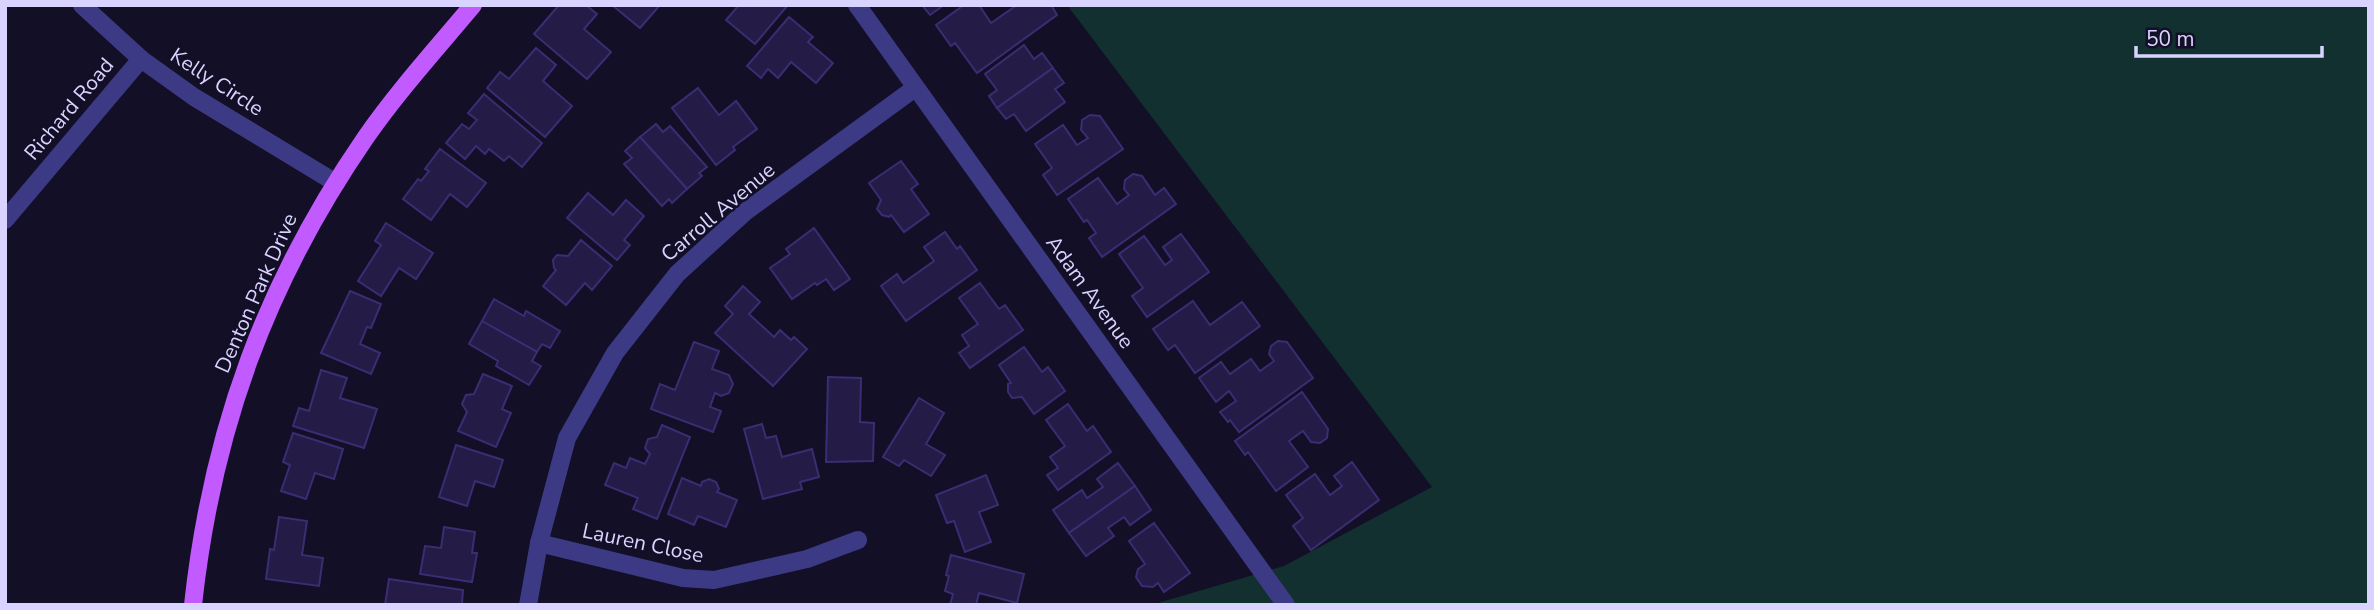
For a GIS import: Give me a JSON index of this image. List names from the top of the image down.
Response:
{
  "streets": {
    "main road": ["Denton Park Drive"],
    "street": [
      "Kelly Circle",
      "Richard Road",
      "Carroll Avenue",
      "Adam Avenue",
      "Lauren Close"
    ]
  },
  "crossings": [
    ["Kelly Circle", "Richard Road"],
    ["Kelly Circle", "Denton Park Drive"],
    ["Carroll Avenue", "Adam Avenue"],
    ["Carroll Avenue", "Lauren Close"]
  ],
  "scale_bar": "50 m"
}
